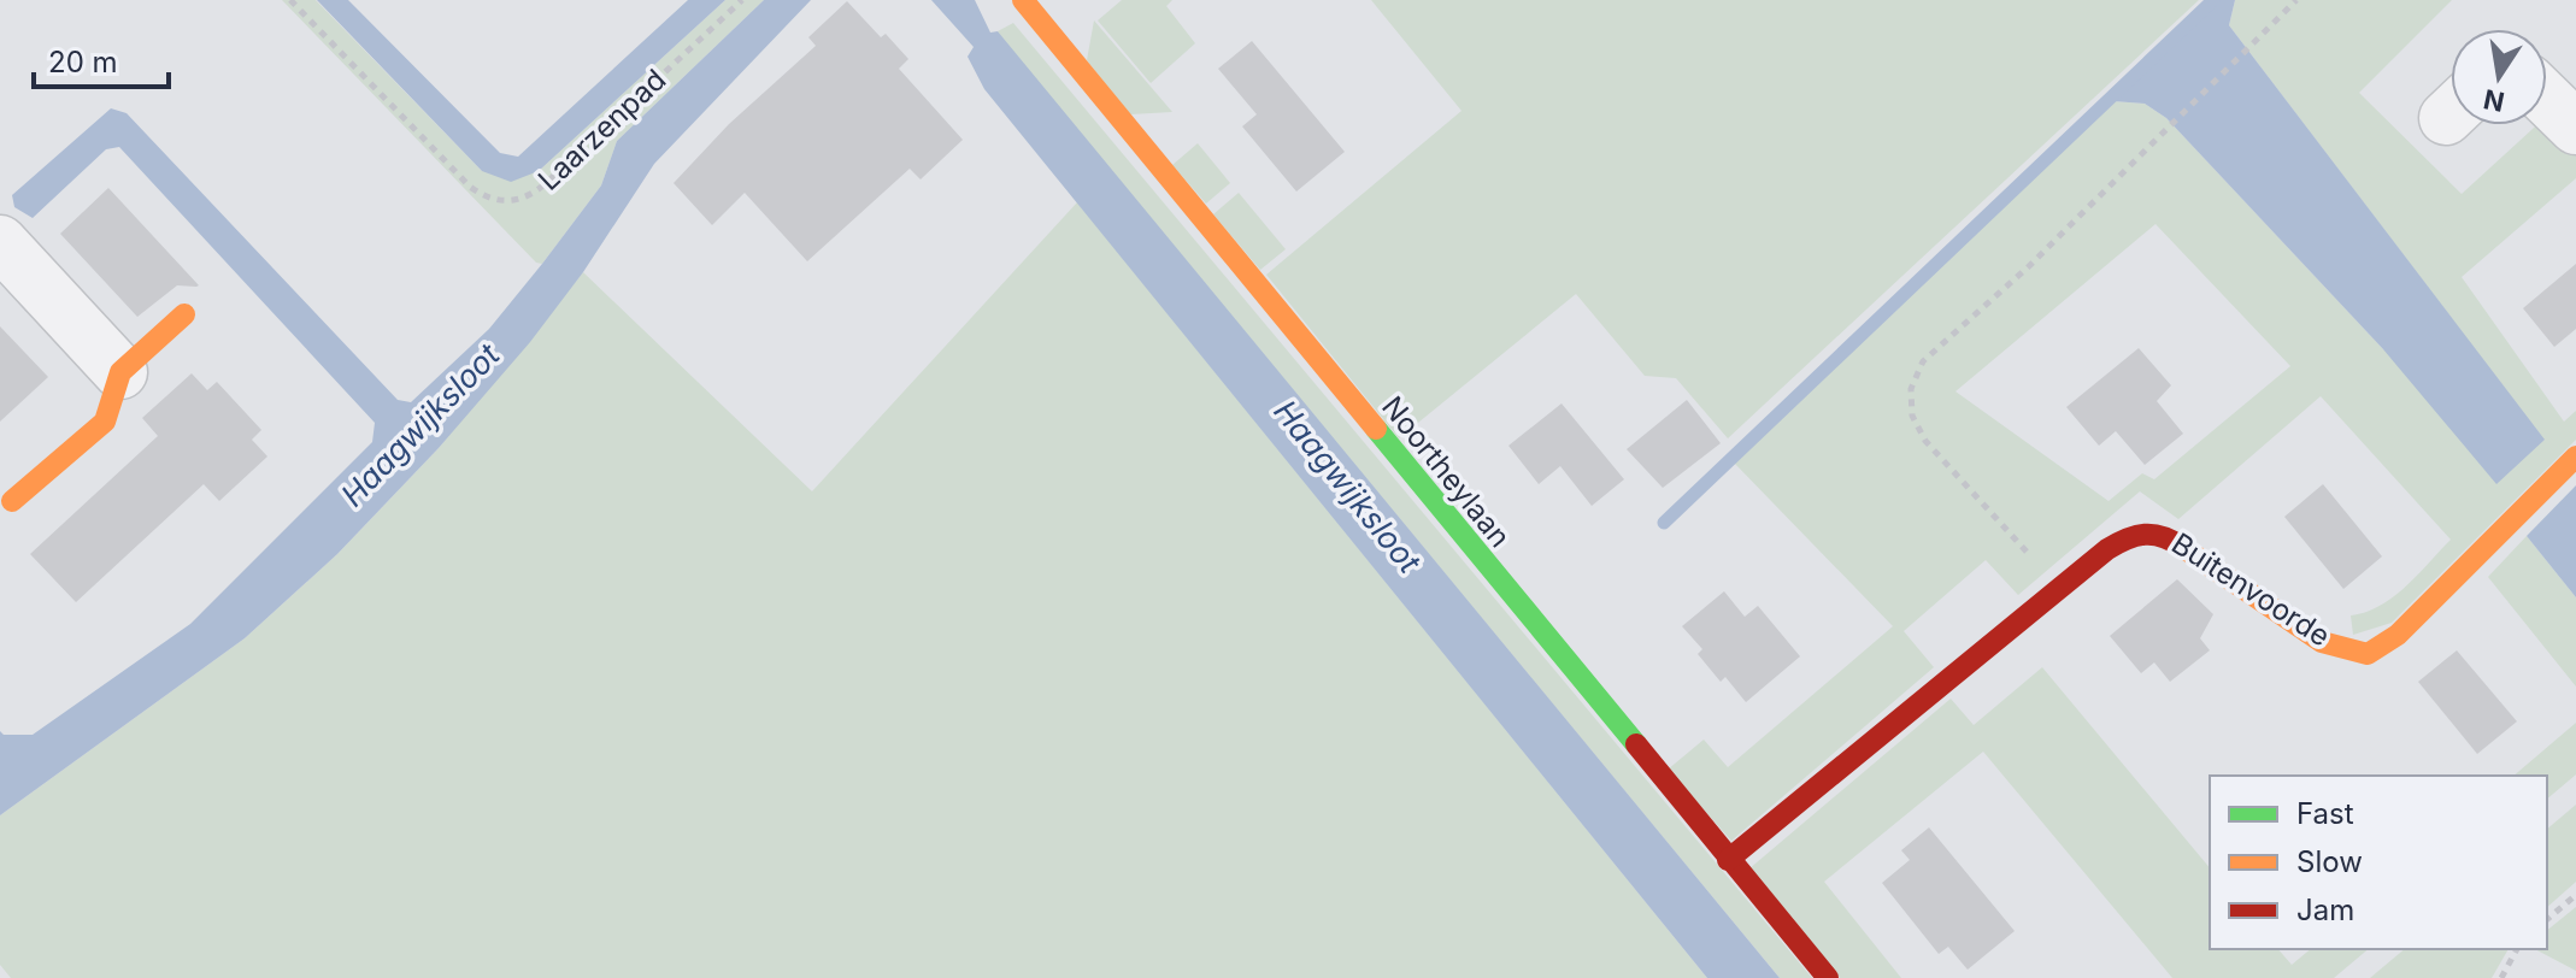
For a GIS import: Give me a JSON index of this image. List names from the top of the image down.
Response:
{
  "streets": {
    "street": ["Noortheylaan", "Buitenvoorde"],
    "path": ["Laarzenpad"]
  },
  "crossings": [
    ["Noortheylaan", "Buitenvoorde"]
  ],
  "water": ["Haagwijksloot"],
  "legend": ["Fast", "Slow", "Jam"],
  "scale_bar": "20 m",
  "north": "bottom"
}
